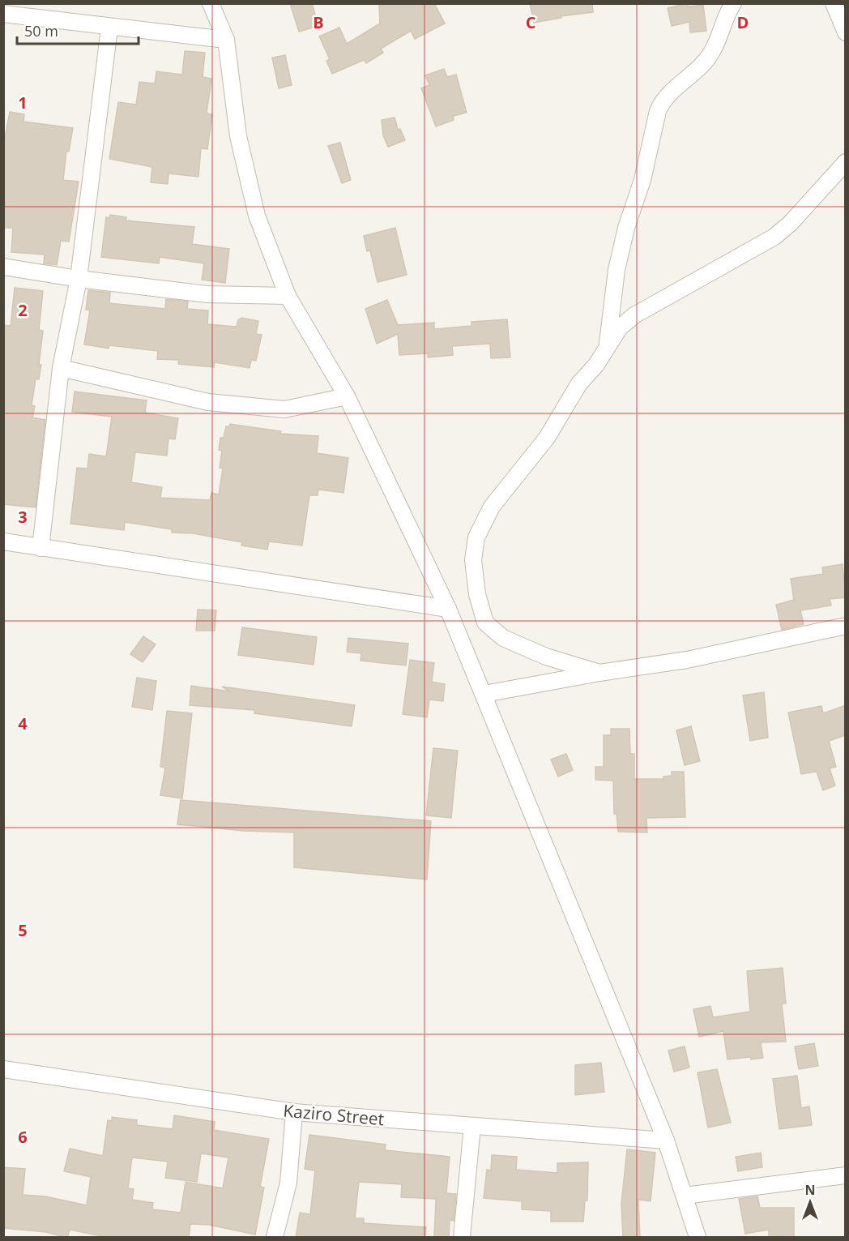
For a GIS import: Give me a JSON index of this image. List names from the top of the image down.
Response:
{
  "streets": {
    "street": ["Kaziro Street"]
  },
  "scale_bar": "50 m",
  "north": "top",
  "grid": {
    "columns": ["B", "C", "D"],
    "rows": [
      "1",
      "2",
      "3",
      "4",
      "5",
      "6"
    ]
  }
}
